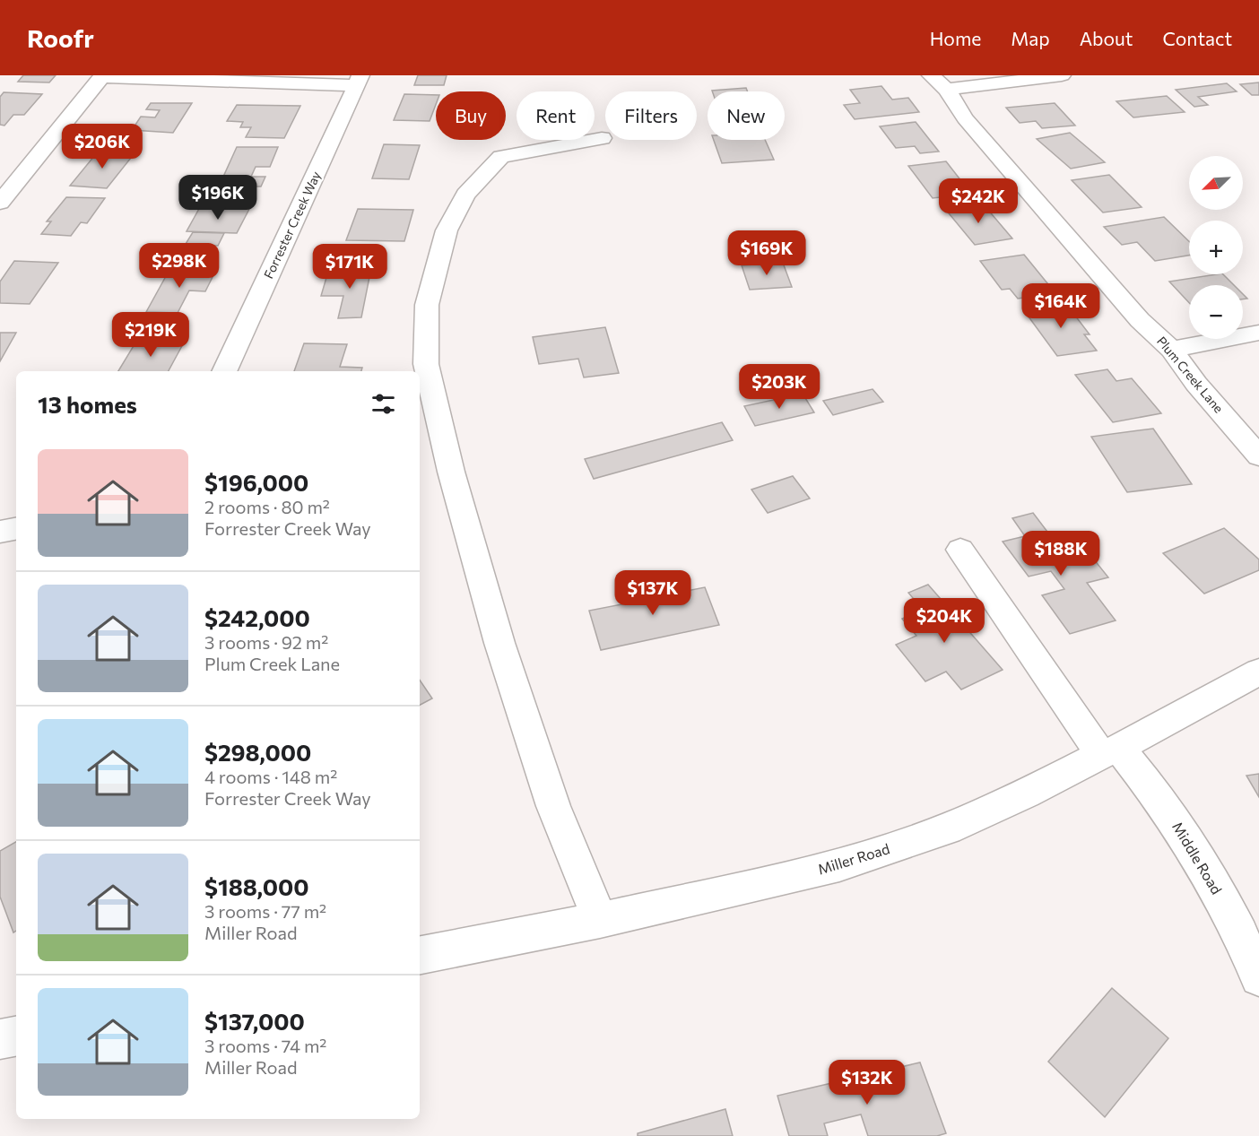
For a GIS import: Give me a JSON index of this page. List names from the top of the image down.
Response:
{
  "streets": {
    "street": [
      "Forrester Creek Way",
      "Plum Creek Lane",
      "Middle Road",
      "Miller Road"
    ]
  },
  "crossings": [
    ["Middle Road", "Miller Road"]
  ],
  "north": "bottom left",
  "page": {
    "header": "Roofr",
    "nav": [
      "Home",
      "Map",
      "About",
      "Contact"
    ],
    "chip": [
      "Buy",
      "Rent",
      "Filters",
      "New"
    ],
    "price": [
      "$206K",
      "$196K",
      "$242K",
      "$169K",
      "$298K",
      "$171K",
      "$164K",
      "$219K",
      "$203K",
      "$188K",
      "$137K",
      "$204K",
      "$132K"
    ],
    "map_buttons": ["+", "−"],
    "heading": "13 homes",
    "list": [
      {
        "name": "$196,000",
        "note": "2 rooms · 80 m² · Forrester Creek Way"
      },
      {
        "name": "$242,000",
        "note": "3 rooms · 92 m² · Plum Creek Lane"
      },
      {
        "name": "$298,000",
        "note": "4 rooms · 148 m² · Forrester Creek Way"
      },
      {
        "name": "$188,000",
        "note": "3 rooms · 77 m² · Miller Road"
      },
      {
        "name": "$137,000",
        "note": "3 rooms · 74 m² · Miller Road"
      }
    ]
  }
}
